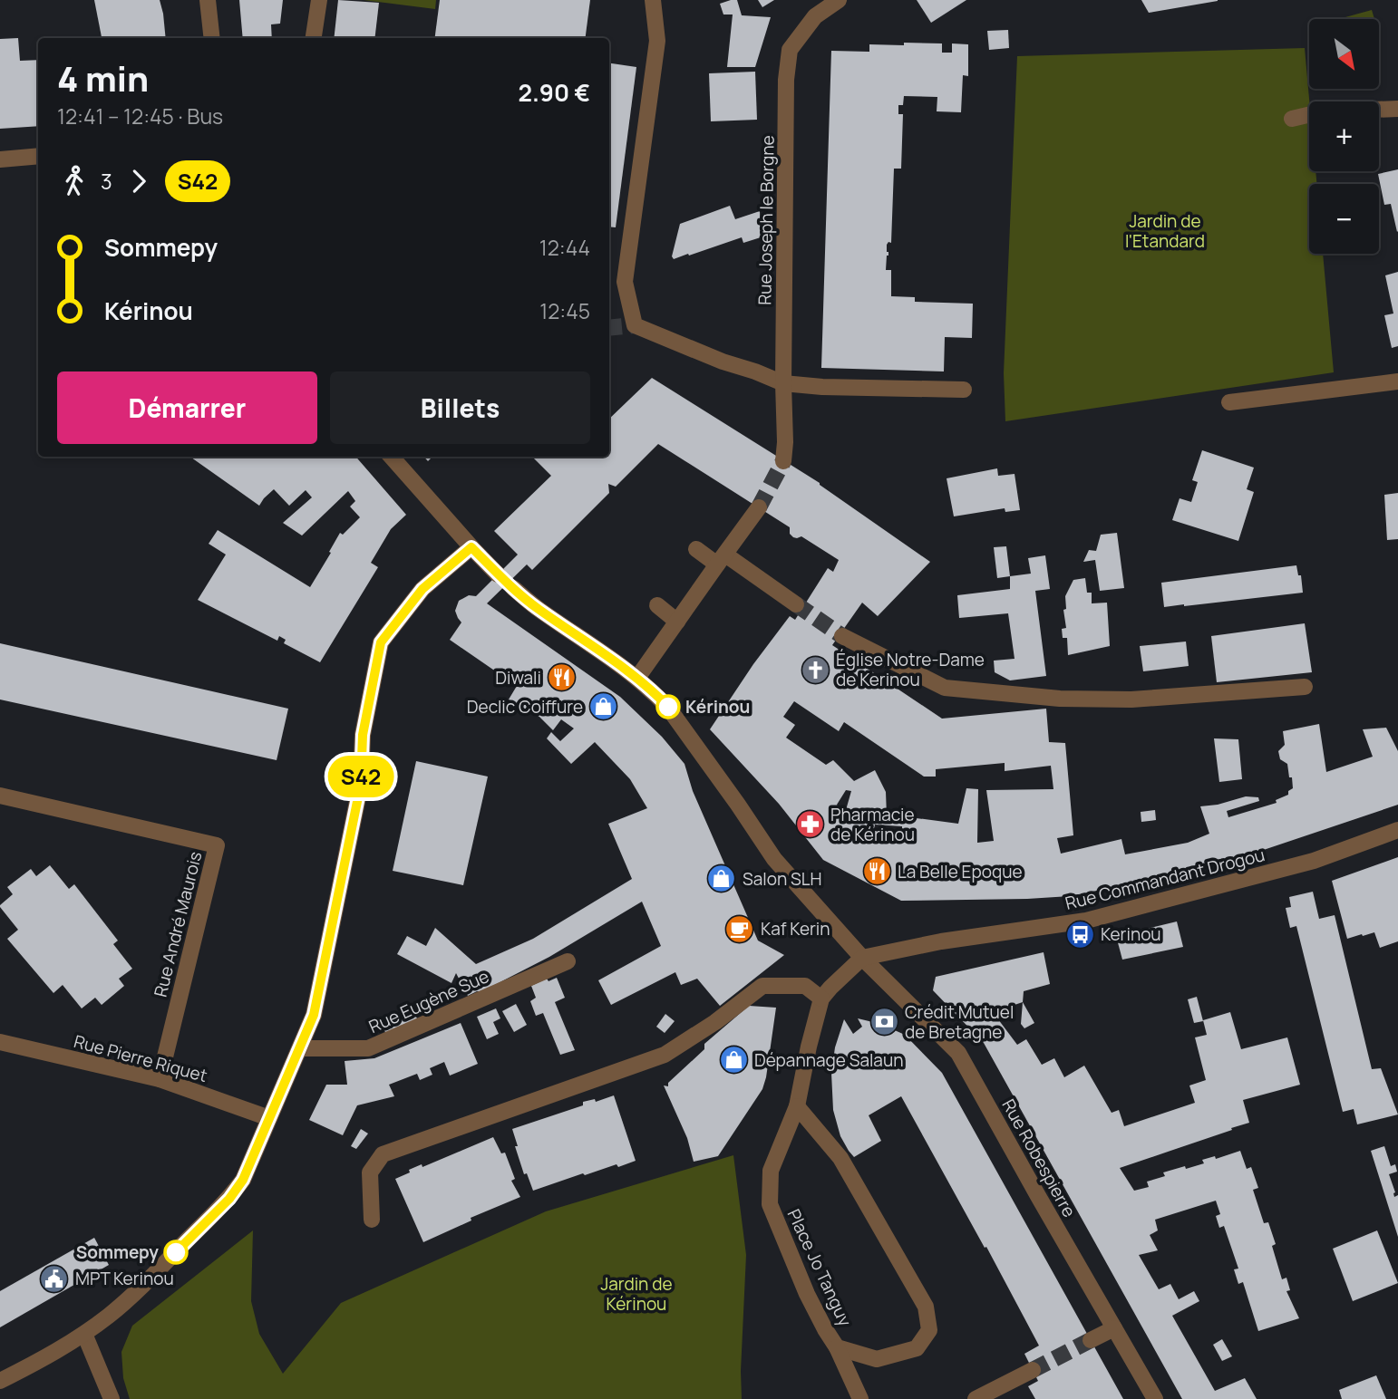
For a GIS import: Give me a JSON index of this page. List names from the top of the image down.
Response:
{
  "streets": {
    "street": [
      "Rue Joseph le Borgne",
      "Rue Commandant Drogou",
      "Rue André Maurois",
      "Rue Eugène Sue",
      "Rue Pierre Riquet",
      "Rue Robespierre",
      "Place Jo Tanguy"
    ]
  },
  "crossings": [
    ["Rue Commandant Drogou", "Rue Robespierre"],
    ["Rue Commandant Drogou", "Place Jo Tanguy"],
    ["Rue André Maurois", "Rue Pierre Riquet"],
    ["Rue Robespierre", "Place Jo Tanguy"]
  ],
  "parks": ["Jardin de l'Etandard", "Jardin de Kérinou"],
  "places": {
    "church": ["Église Notre-Dame de Kerinou"],
    "restaurant": ["Diwali", "La Belle Epoque"],
    "shop": ["Declic Coiffure", "Salon SLH", "Dépannage Salaun"],
    "other": ["Kérinou", "Sommepy"],
    "pharmacy": ["Pharmacie de Kérinou"],
    "cafe": ["Kaf Kerin"],
    "bus stop": ["Kerinou"],
    "bank": ["Crédit Mutuel de Bretagne"],
    "public building": ["MPT Kerinou"]
  },
  "lines": ["bus line S42"],
  "north": "bottom right",
  "page": {
    "on_map": "S42",
    "map_buttons": ["+", "−"],
    "heading": ["4 min", "12:41 – 12:45 · Bus", "2.90 €"],
    "legs": ["3", "S42"],
    "list": [
      {
        "name": "Sommepy",
        "value": "12:44"
      },
      {
        "name": "Kérinou",
        "value": "12:45"
      }
    ],
    "buttons": ["Démarrer", "Billets"]
  }
}
